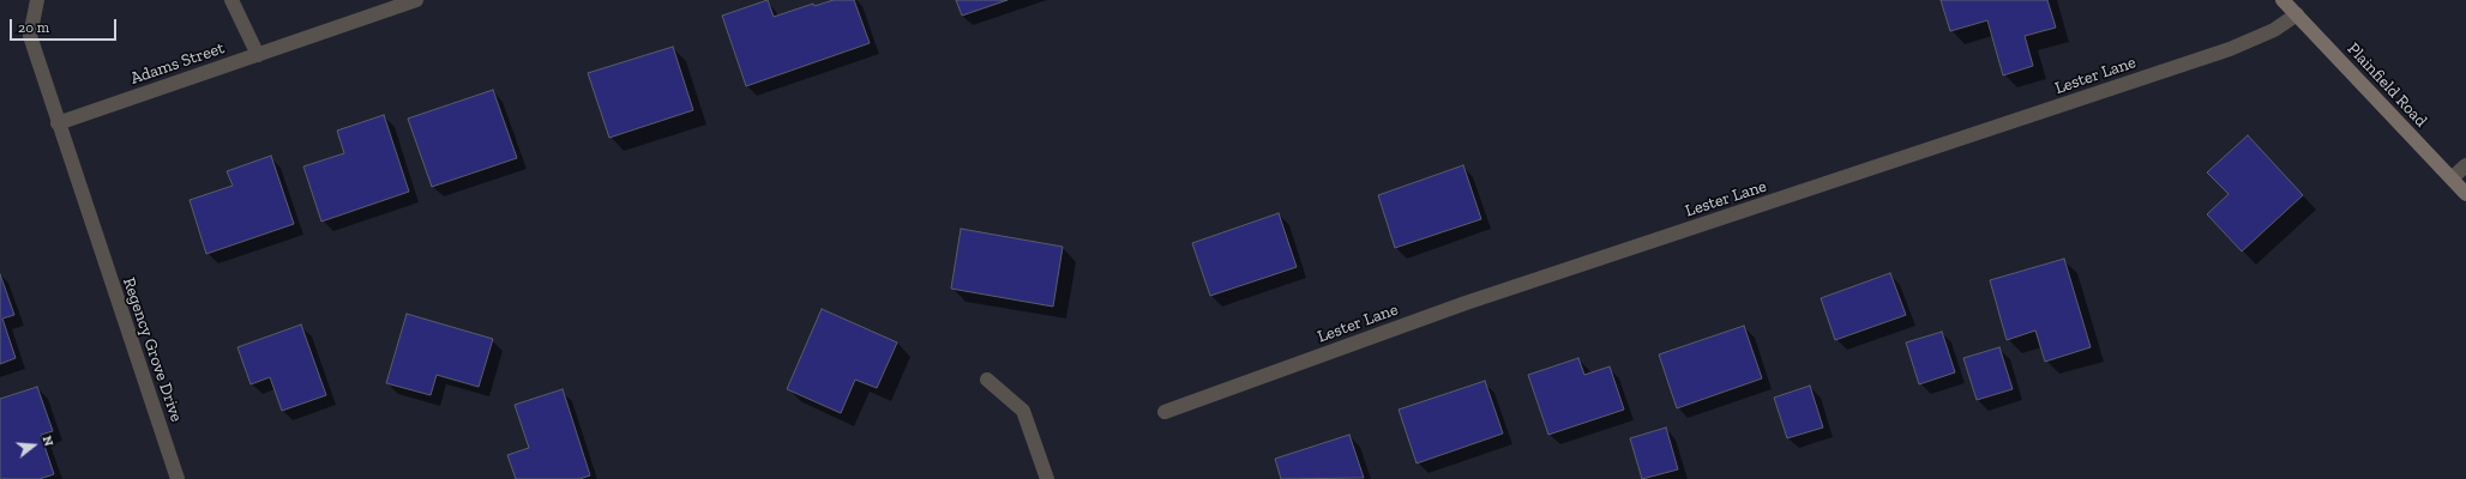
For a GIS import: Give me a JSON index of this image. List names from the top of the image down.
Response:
{
  "streets": {
    "main road": ["Plainfield Road"],
    "street": ["Adams Street", "Lester Lane", "Regency Grove Drive"]
  },
  "crossings": [
    ["Adams Street", "Regency Grove Drive"],
    ["Lester Lane", "Plainfield Road"]
  ],
  "scale_bar": "20 m",
  "north": "right"
}
